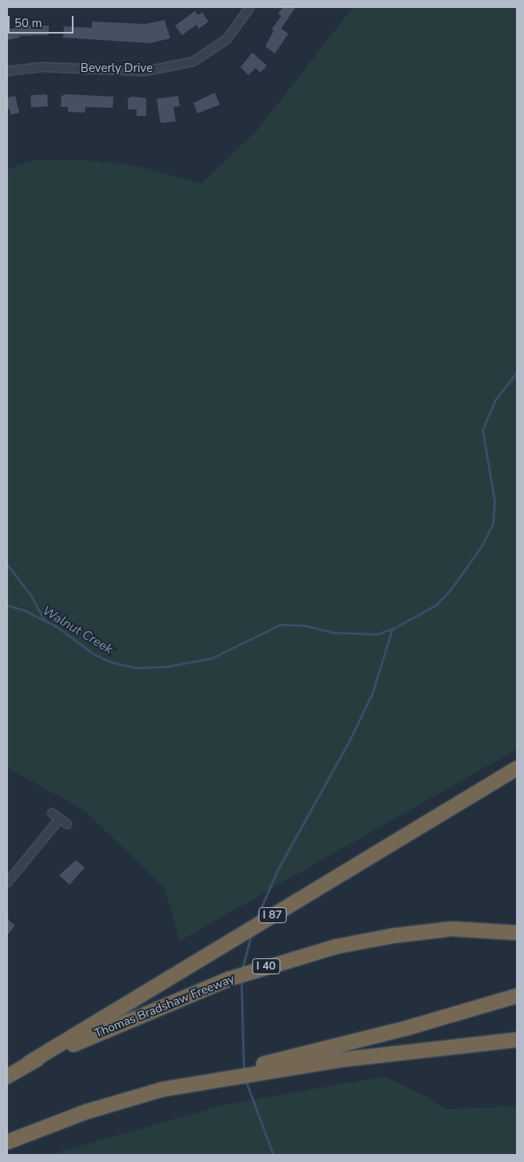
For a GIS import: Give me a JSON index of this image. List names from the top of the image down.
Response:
{
  "streets": {
    "highway": ["I 87", "I 40", "Thomas Bradshaw Freeway"],
    "street": ["Beverly Drive"]
  },
  "crossings": [
    ["I 87", "Thomas Bradshaw Freeway"]
  ],
  "water": ["Walnut Creek"],
  "scale_bar": "50 m"
}
